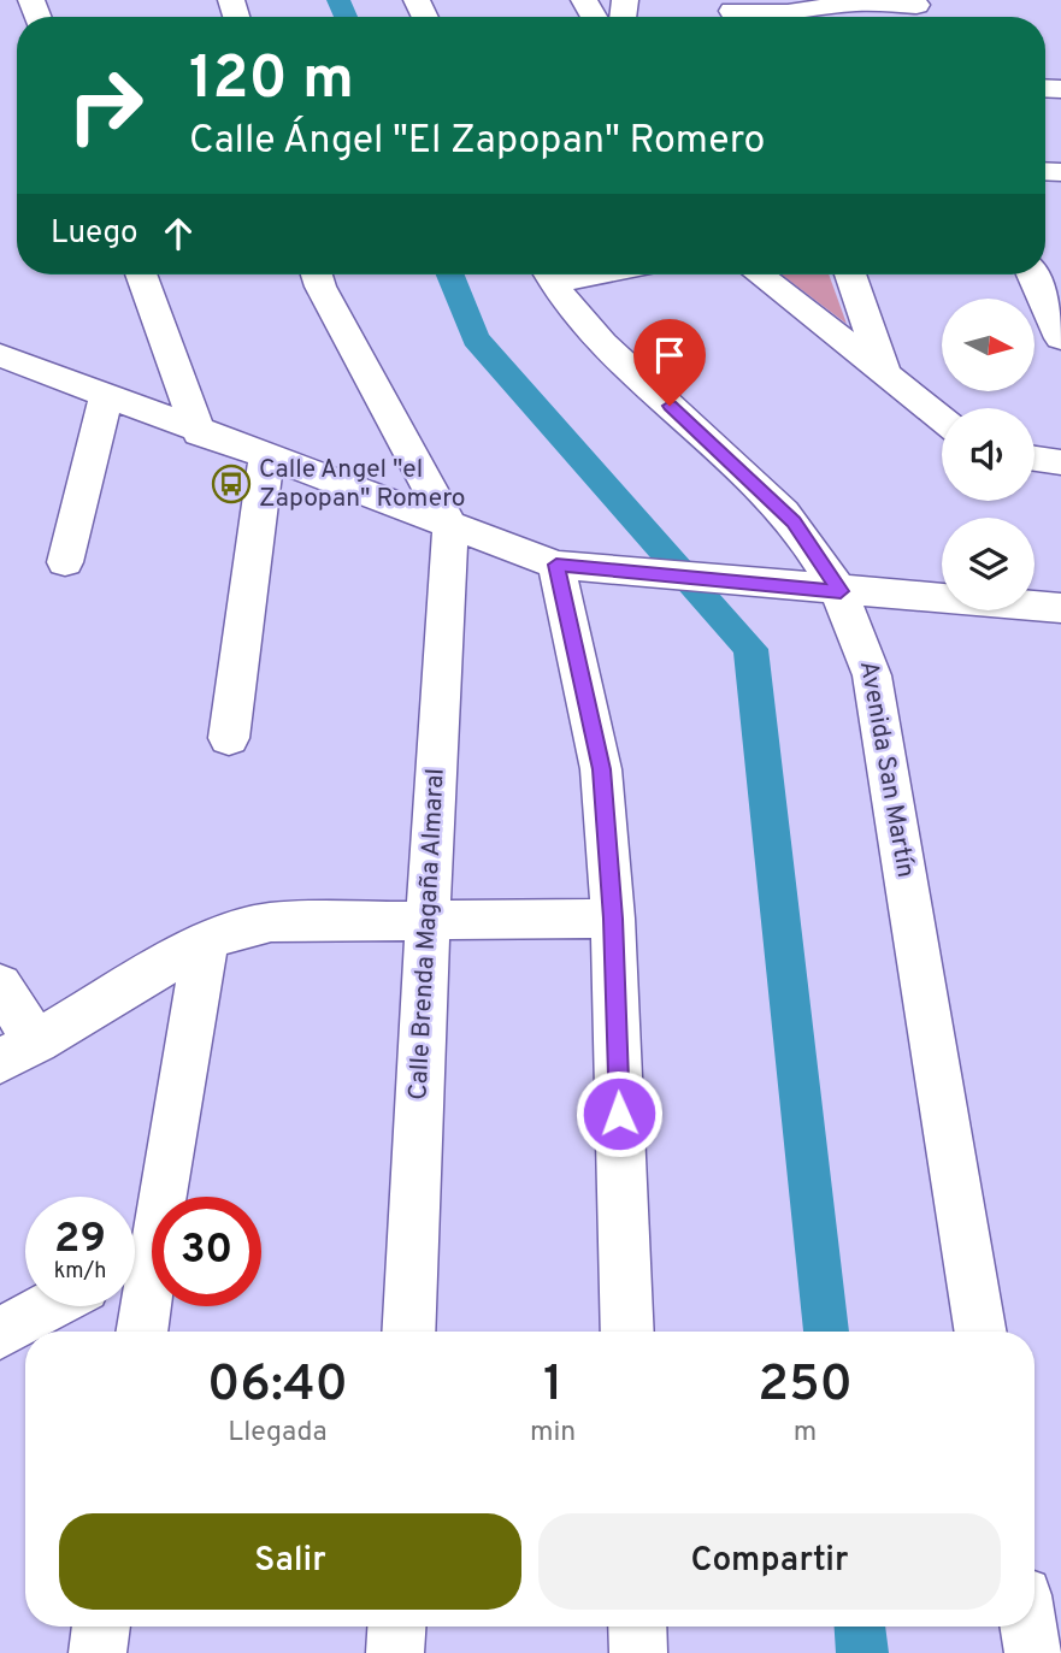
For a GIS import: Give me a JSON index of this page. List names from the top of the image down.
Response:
{
  "streets": {
    "street": ["Avenida San Martín", "Calle Brenda Magaña Almaral"]
  },
  "places": {
    "bus stop": ["Calle Angel \"el Zapopan\" Romero"]
  },
  "north": "right",
  "page": {
    "turn": ["120 m", "Calle Ángel \"El Zapopan\" Romero"],
    "then": "Luego",
    "speed": "29 km/h",
    "limit": "30",
    "eta": [
      "06:40",
      "Llegada",
      "1",
      "min",
      "250",
      "m"
    ],
    "buttons": ["Salir", "Compartir"]
  }
}
